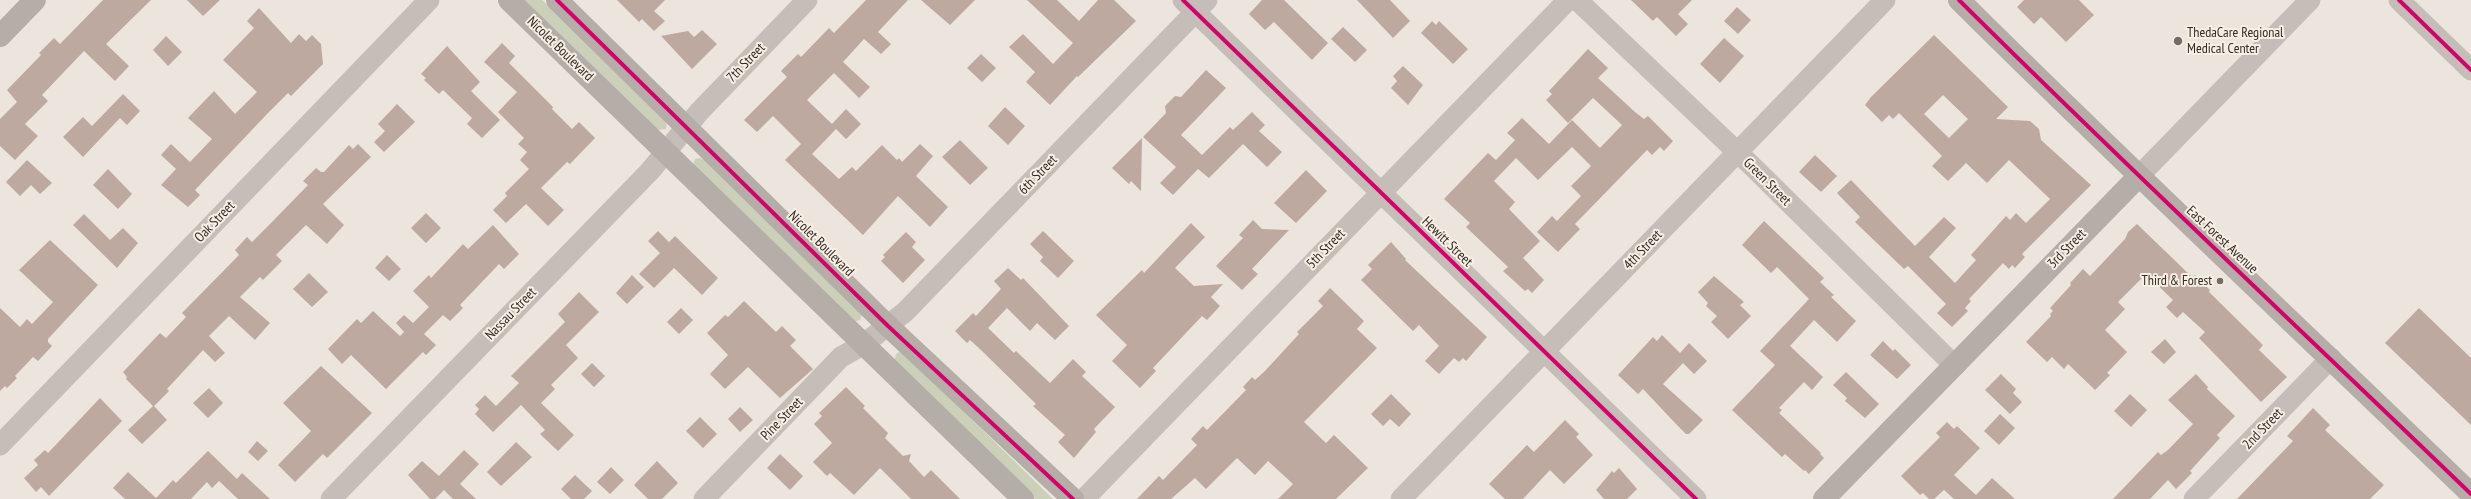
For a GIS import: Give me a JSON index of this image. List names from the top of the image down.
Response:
{
  "streets": {
    "street": [
      "Nicolet Boulevard",
      "7th Street",
      "6th Street",
      "Green Street",
      "Oak Street",
      "East Forest Avenue",
      "Hewitt Street",
      "5th Street",
      "3rd Street",
      "4th Street",
      "Nassau Street",
      "Pine Street",
      "2nd Street"
    ]
  },
  "crossings": [
    ["Nicolet Boulevard", "7th Street"],
    ["Nicolet Boulevard", "6th Street"],
    ["Nicolet Boulevard", "Nassau Street"],
    ["Nicolet Boulevard", "Pine Street"],
    ["7th Street", "Nassau Street"],
    ["6th Street", "Hewitt Street"],
    ["6th Street", "Pine Street"],
    ["Green Street", "3rd Street"],
    ["Green Street", "4th Street"],
    ["East Forest Avenue", "3rd Street"],
    ["East Forest Avenue", "2nd Street"],
    ["Hewitt Street", "5th Street"],
    ["Hewitt Street", "4th Street"]
  ],
  "places": ["ThedaCare Regional Medical Center", "Third & Forest"]
}
